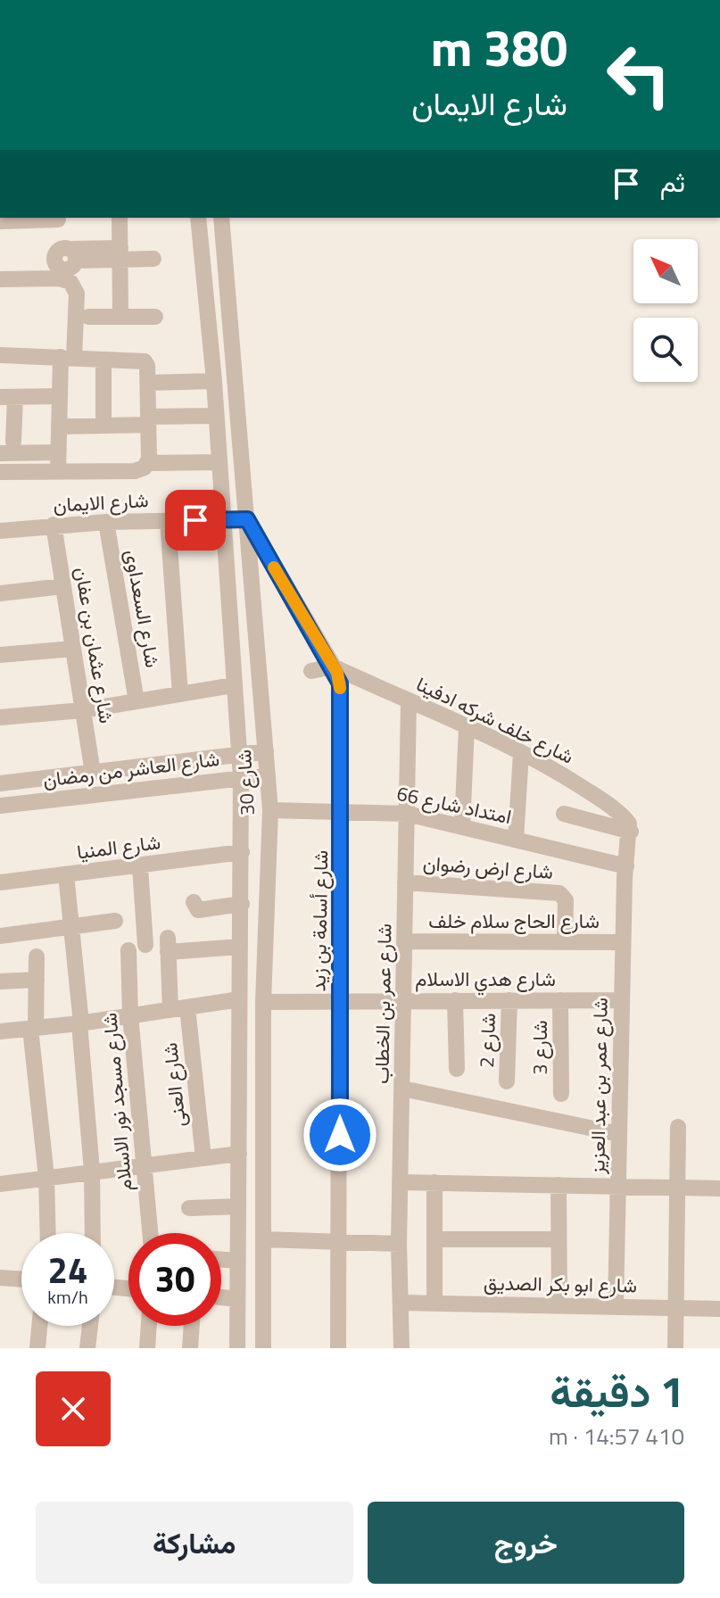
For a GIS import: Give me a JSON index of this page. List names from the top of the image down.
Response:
{
  "streets": {
    "street": [
      "شارع الايمان",
      "شارع السعداوى",
      "شارع عثمان بن عفان",
      "شارع خلف شركه ادفينا",
      "شارع العاشر من رمضان",
      "شارع 30",
      "امتداد شارع 66",
      "شارع المنيا",
      "شارع ارض رضوان",
      "شارع أسامة بن زيد",
      "شارع الحاج سلام خلف",
      "شارع هدي الاسلام",
      "شارع عمر بن الخطاب",
      "شارع 2",
      "شارع 3",
      "شارع العنى",
      "شارع عمر بن عبد العزيز",
      "شارع مسجد نور الاسلام",
      "شارع ابو بكر الصديق"
    ]
  },
  "crossings": [
    ["شارع الايمان", "شارع السعداوى"],
    ["شارع الايمان", "شارع عثمان بن عفان"],
    ["شارع الايمان", "شارع 30"],
    ["شارع الايمان", "شارع أسامة بن زيد"],
    ["شارع عثمان بن عفان", "شارع العاشر من رمضان"],
    ["شارع خلف شركه ادفينا", "شارع أسامة بن زيد"],
    ["شارع خلف شركه ادفينا", "شارع عمر بن الخطاب"],
    ["شارع العاشر من رمضان", "شارع 30"],
    ["شارع 30", "امتداد شارع 66"],
    ["شارع 30", "شارع المنيا"],
    ["شارع 30", "شارع أسامة بن زيد"],
    ["شارع 30", "شارع هدي الاسلام"],
    ["امتداد شارع 66", "شارع أسامة بن زيد"],
    ["امتداد شارع 66", "شارع عمر بن الخطاب"],
    ["امتداد شارع 66", "شارع عمر بن عبد العزيز"],
    ["شارع ارض رضوان", "شارع الحاج سلام خلف"],
    ["شارع ارض رضوان", "شارع عمر بن الخطاب"],
    ["شارع أسامة بن زيد", "شارع هدي الاسلام"],
    ["شارع الحاج سلام خلف", "شارع عمر بن الخطاب"],
    ["شارع الحاج سلام خلف", "شارع عمر بن عبد العزيز"],
    ["شارع هدي الاسلام", "شارع عمر بن الخطاب"],
    ["شارع هدي الاسلام", "شارع 2"],
    ["شارع هدي الاسلام", "شارع 3"],
    ["شارع هدي الاسلام", "شارع عمر بن عبد العزيز"],
    ["شارع عمر بن الخطاب", "شارع ابو بكر الصديق"],
    ["شارع عمر بن عبد العزيز", "شارع ابو بكر الصديق"]
  ],
  "north": "top left",
  "page": {
    "turn": ["380 m", "شارع الايمان"],
    "then": "ثم",
    "speed": "24 km/h",
    "limit": "30",
    "heading": ["1 دقيقة", "410 m · 14:57"],
    "buttons": ["خروج", "مشاركة"]
  }
}
